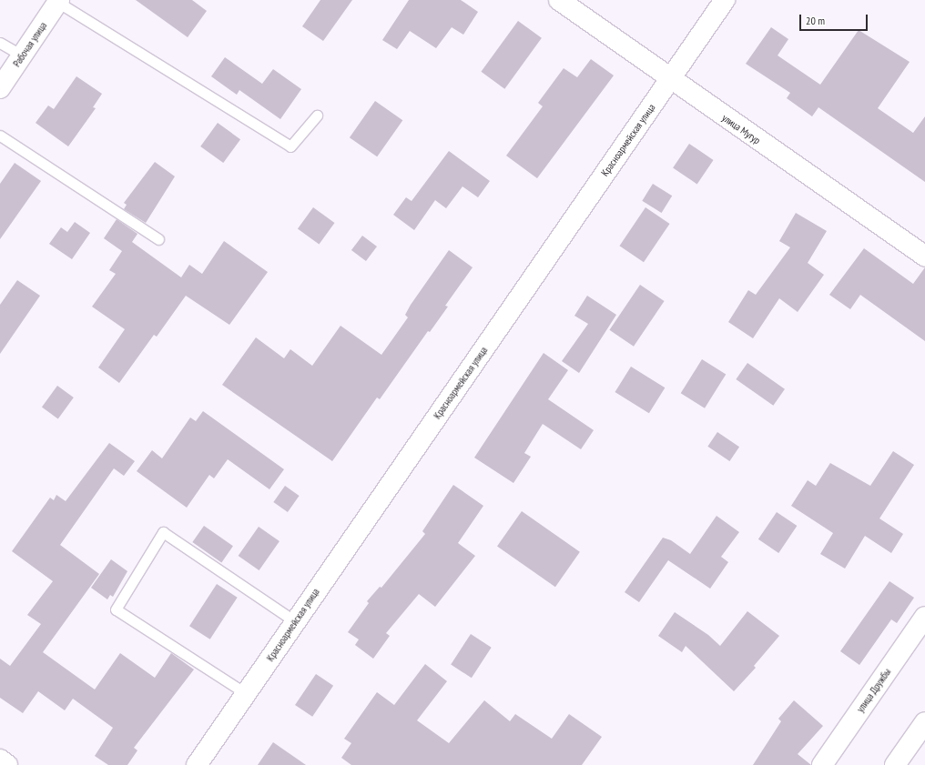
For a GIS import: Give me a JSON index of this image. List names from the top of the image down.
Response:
{
  "streets": {
    "street": [
      "Рабочая улица",
      "улица Мугур",
      "Красноармейская улица",
      "улица Дружбы"
    ]
  },
  "crossings": [
    ["улица Мугур", "Красноармейская улица"]
  ],
  "scale_bar": "20 m"
}
